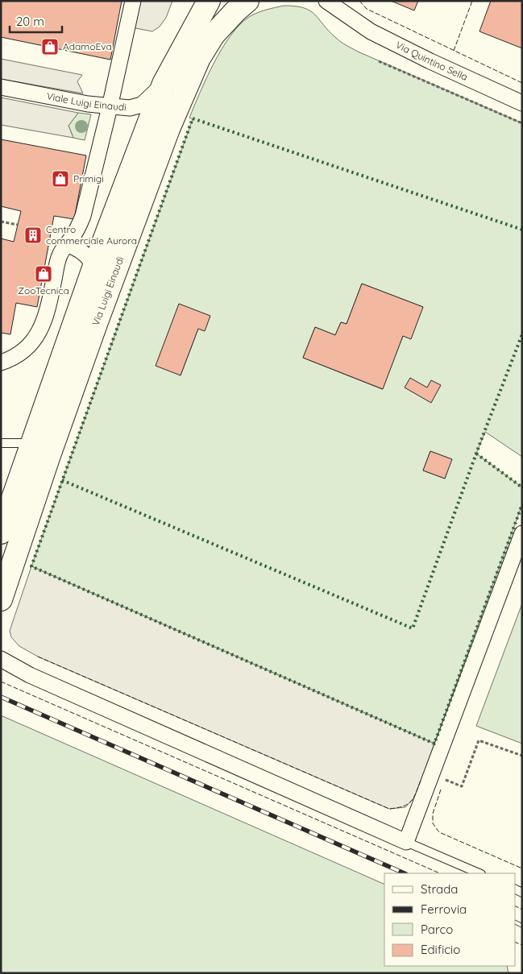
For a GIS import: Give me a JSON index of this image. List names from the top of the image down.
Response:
{
  "streets": {
    "main road": ["Via Luigi Einaudi"],
    "street": ["Via Quintino Sella", "Viale Luigi Einaudi"]
  },
  "places": {
    "shop": ["AdamoEva", "Primigi", "ZooTecnica"],
    "building": ["Centro commerciale Aurora"]
  },
  "legend": [
    "Strada",
    "Ferrovia",
    "Parco",
    "Edificio"
  ],
  "scale_bar": "20 m"
}
